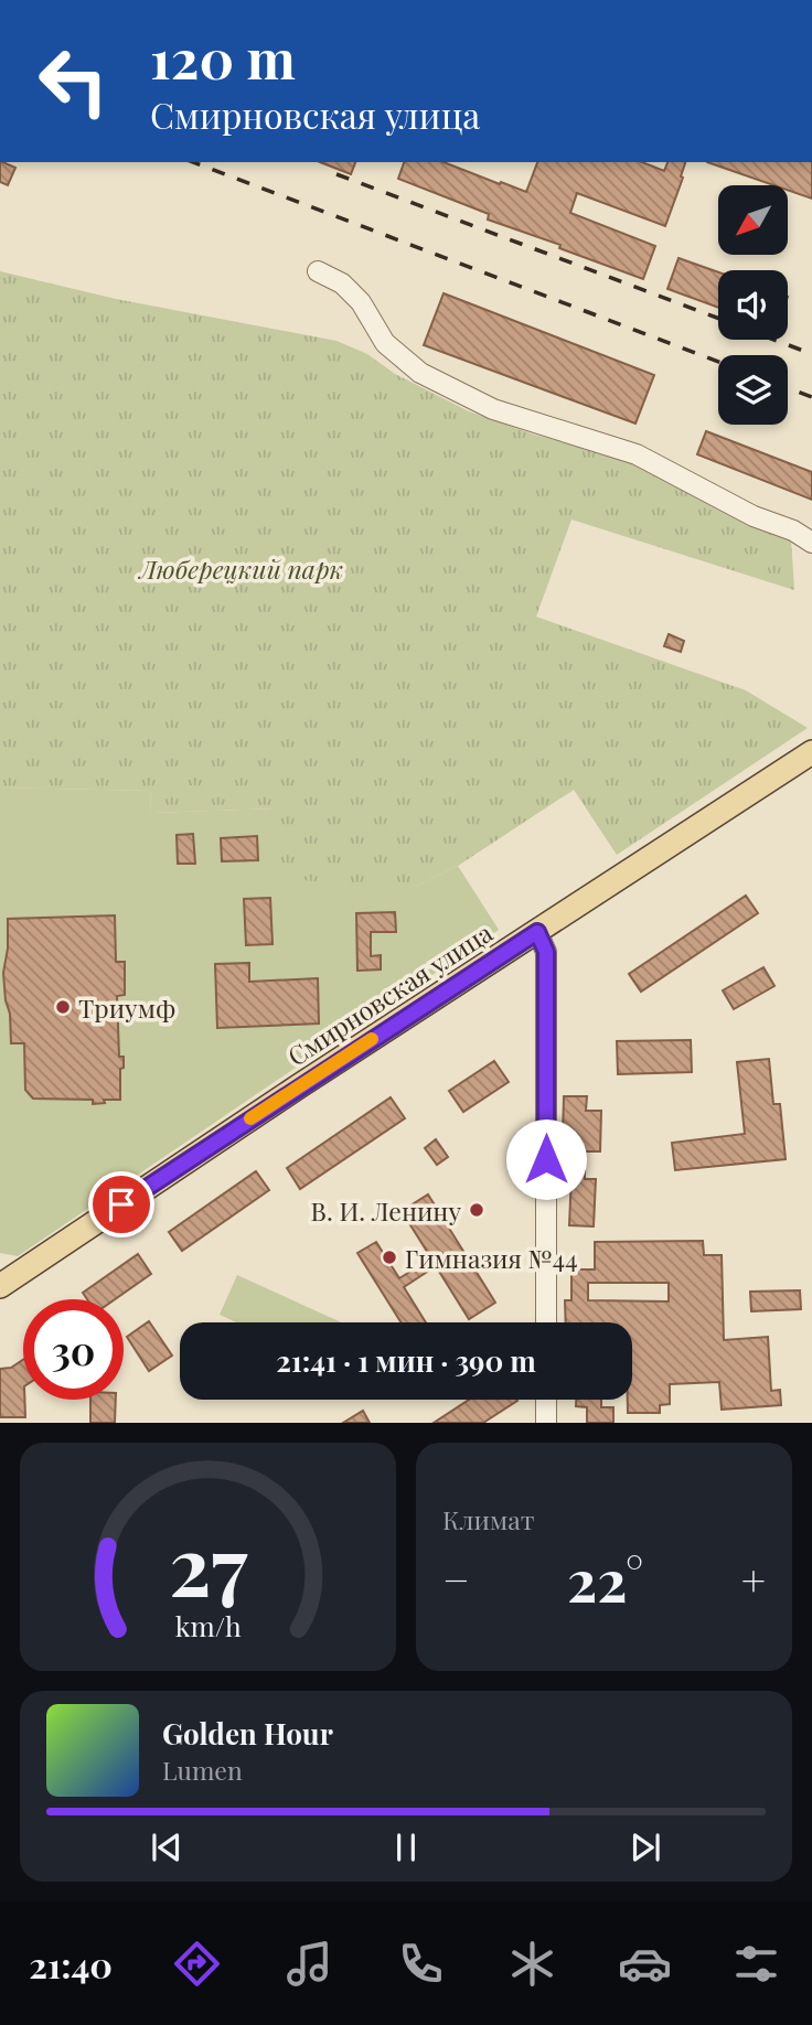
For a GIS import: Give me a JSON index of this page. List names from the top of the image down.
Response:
{
  "streets": {
    "main road": ["Смирновская улица"]
  },
  "parks": ["Люберецкий парк"],
  "places": ["Триумф", "В. И. Ленину", "Гимназия №44"],
  "north": "bottom left",
  "page": {
    "turn": ["120 m", "Смирновская улица"],
    "limit": "30",
    "trip": "21:41 · 1 мин · 390 m",
    "tile": "Климат",
    "heat": ["−", "22°", "+"],
    "song": ["Golden Hour", "Lumen"],
    "tabs": "21:40",
    "gauge": ["27", "km/h"]
  }
}
